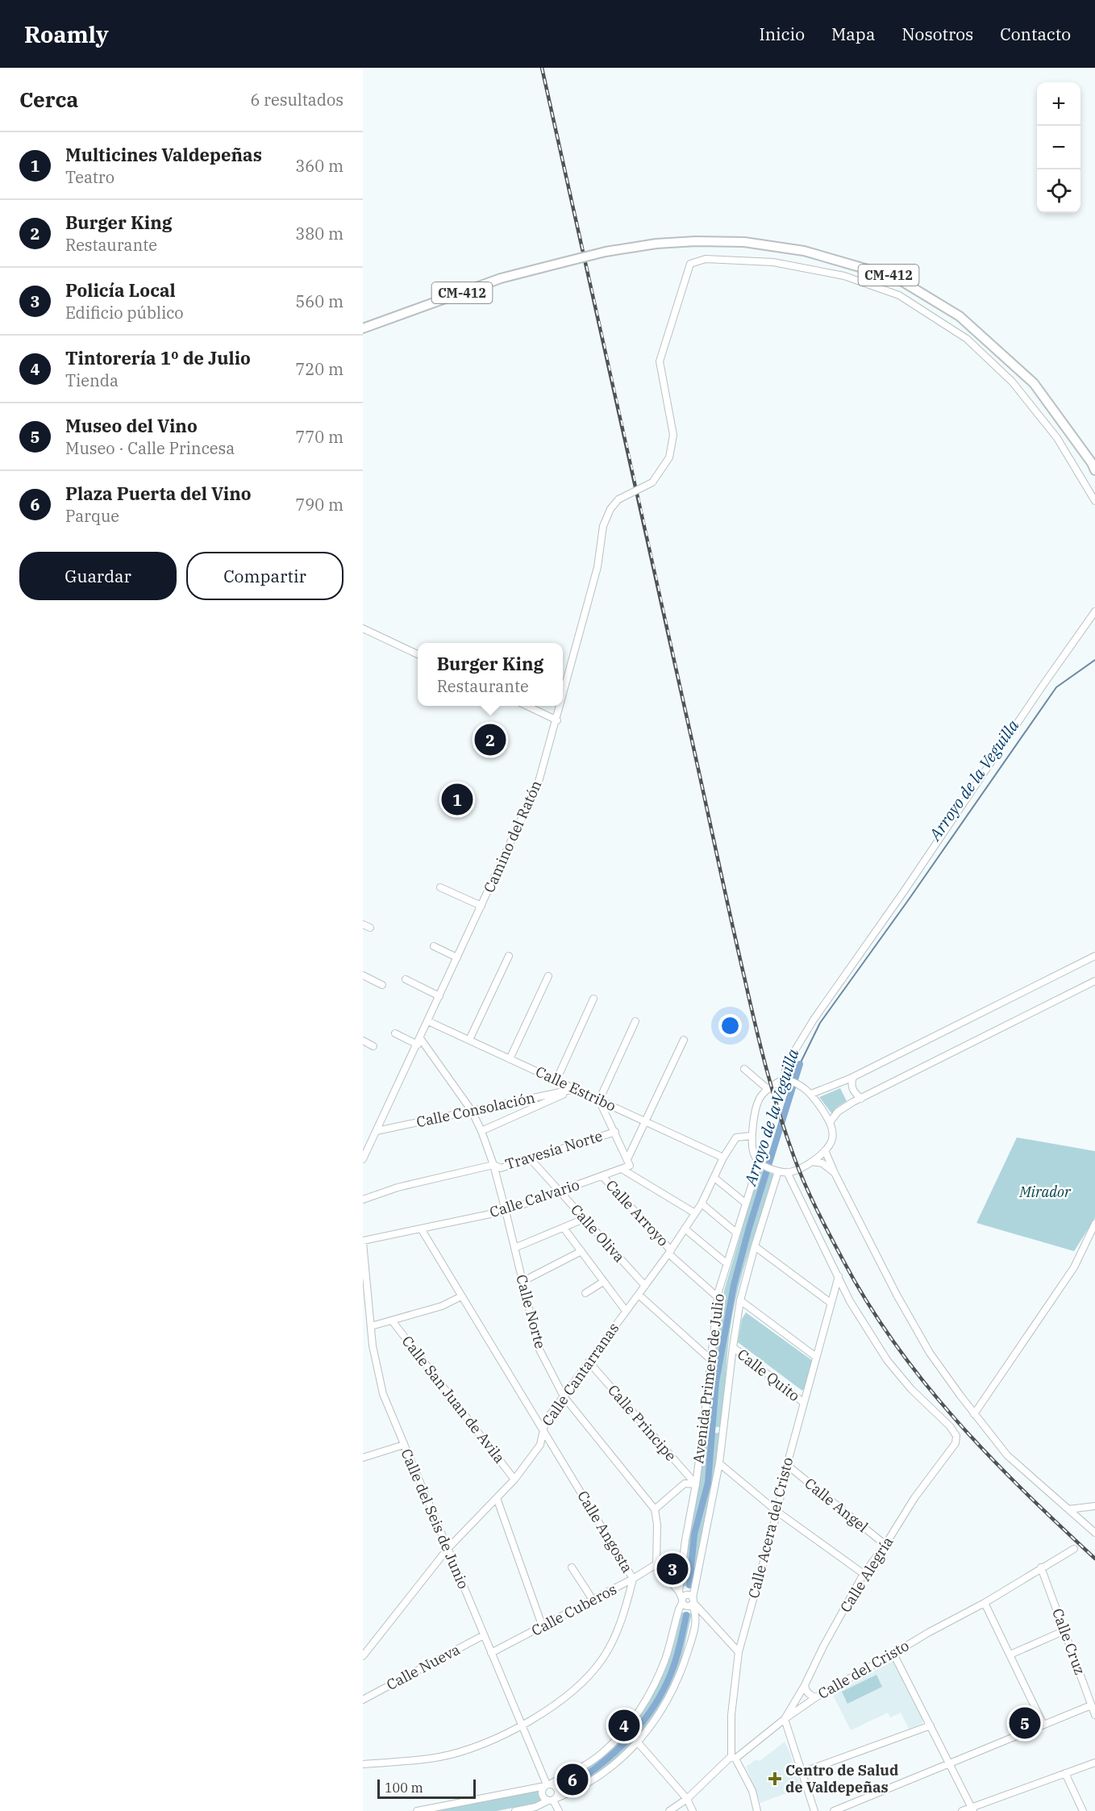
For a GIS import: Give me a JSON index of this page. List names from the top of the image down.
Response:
{
  "streets": {
    "main road": ["CM-412"],
    "street": [
      "Camino del Ratón",
      "Calle Estribo",
      "Calle Consolación",
      "Travesía Norte",
      "Calle Calvario",
      "Calle Arroyo",
      "Calle Oliva",
      "Calle Norte",
      "Calle Cantarranas",
      "Calle Quito",
      "Avenida Primero de Julio",
      "Calle San Juan de Avila",
      "Calle Principe",
      "Calle Angel",
      "Calle del Seis de Junio",
      "Calle Acera del Cristo",
      "Calle Angosta",
      "Calle Alegría",
      "Calle Cuberos",
      "Calle Cruz",
      "Calle Nueva",
      "Calle del Cristo"
    ]
  },
  "crossings": [
    ["Camino del Ratón", "Calle Estribo"],
    ["Camino del Ratón", "Calle Consolación"],
    ["Camino del Ratón", "Calle Norte"],
    ["Calle Estribo", "Calle Consolación"],
    ["Calle Estribo", "Calle Cantarranas"],
    ["Calle Consolación", "Calle Norte"],
    ["Travesía Norte", "Calle Oliva"],
    ["Travesía Norte", "Calle Norte"],
    ["Calle Calvario", "Calle Arroyo"],
    ["Calle Calvario", "Calle Oliva"],
    ["Calle Calvario", "Calle Norte"],
    ["Calle Calvario", "Calle del Seis de Junio"],
    ["Calle Calvario", "Calle Angosta"],
    ["Calle Arroyo", "Calle Cantarranas"],
    ["Calle Arroyo", "Avenida Primero de Julio"],
    ["Calle Oliva", "Calle Cantarranas"],
    ["Calle Norte", "Calle Cantarranas"],
    ["Calle Cantarranas", "Avenida Primero de Julio"],
    ["Calle Cantarranas", "Calle San Juan de Avila"],
    ["Calle Cantarranas", "Calle Principe"],
    ["Calle Cantarranas", "Calle del Seis de Junio"],
    ["Calle Cantarranas", "Calle Angosta"],
    ["Calle Quito", "Avenida Primero de Julio"],
    ["Calle Quito", "Calle Acera del Cristo"],
    ["Avenida Primero de Julio", "Calle Principe"],
    ["Avenida Primero de Julio", "Calle del Seis de Junio"],
    ["Calle Angel", "Calle Acera del Cristo"],
    ["Calle Angel", "Calle Alegría"],
    ["Calle del Seis de Junio", "Calle Angosta"],
    ["Calle del Seis de Junio", "Calle Cuberos"],
    ["Calle del Seis de Junio", "Calle Nueva"],
    ["Calle Acera del Cristo", "Calle Alegría"],
    ["Calle Acera del Cristo", "Calle del Cristo"],
    ["Calle Angosta", "Calle Cuberos"],
    ["Calle Alegría", "Calle del Cristo"],
    ["Calle Cruz", "Calle del Cristo"]
  ],
  "water": ["Arroyo de la Veguilla"],
  "parks": ["Mirador"],
  "places": {
    "health": ["Centro de Salud de Valdepeñas"]
  },
  "scale_bar": "100 m",
  "page": {
    "header": "Roamly",
    "nav": [
      "Inicio",
      "Mapa",
      "Nosotros",
      "Contacto"
    ],
    "heading": ["Cerca", "6 resultados"],
    "map_buttons": ["+", "−"],
    "list": [
      {
        "mark": "1",
        "name": "Multicines Valdepeñas",
        "note": "Teatro",
        "value": "360 m"
      },
      {
        "mark": "2",
        "name": "Burger King",
        "note": "Restaurante",
        "value": "380 m"
      },
      {
        "mark": "3",
        "name": "Policía Local",
        "note": "Edificio público",
        "value": "560 m"
      },
      {
        "mark": "4",
        "name": "Tintorería 1º de Julio",
        "note": "Tienda",
        "value": "720 m"
      },
      {
        "mark": "5",
        "name": "Museo del Vino",
        "note": "Museo · Calle Princesa",
        "value": "770 m"
      },
      {
        "mark": "6",
        "name": "Plaza Puerta del Vino",
        "note": "Parque",
        "value": "790 m"
      }
    ],
    "buttons": ["Guardar", "Compartir"],
    "popup": ["Burger King", "Restaurante"],
    "pins": [
      "2",
      "1",
      "3",
      "5",
      "4",
      "6"
    ],
    "scale": "100 m"
  }
}
